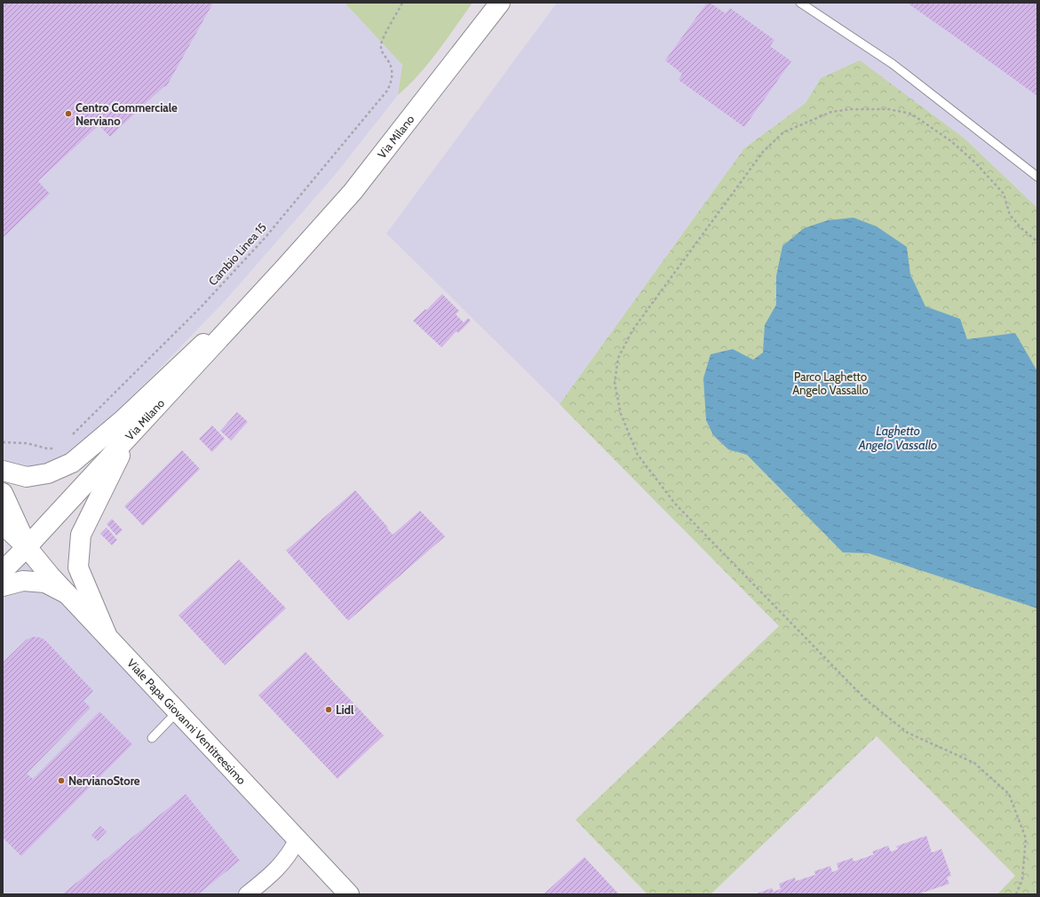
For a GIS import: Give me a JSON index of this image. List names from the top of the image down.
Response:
{
  "streets": {
    "main road": ["Via Milano", "Viale Papa Giovanni Ventitreesimo"],
    "path": ["Cambio Linea 15"]
  },
  "crossings": [
    ["Via Milano", "Viale Papa Giovanni Ventitreesimo"]
  ],
  "water": ["Laghetto Angelo Vassallo"],
  "parks": ["Parco Laghetto Angelo Vassallo"],
  "places": ["Centro Commerciale Nerviano", "Lidl", "NervianoStore"]
}
